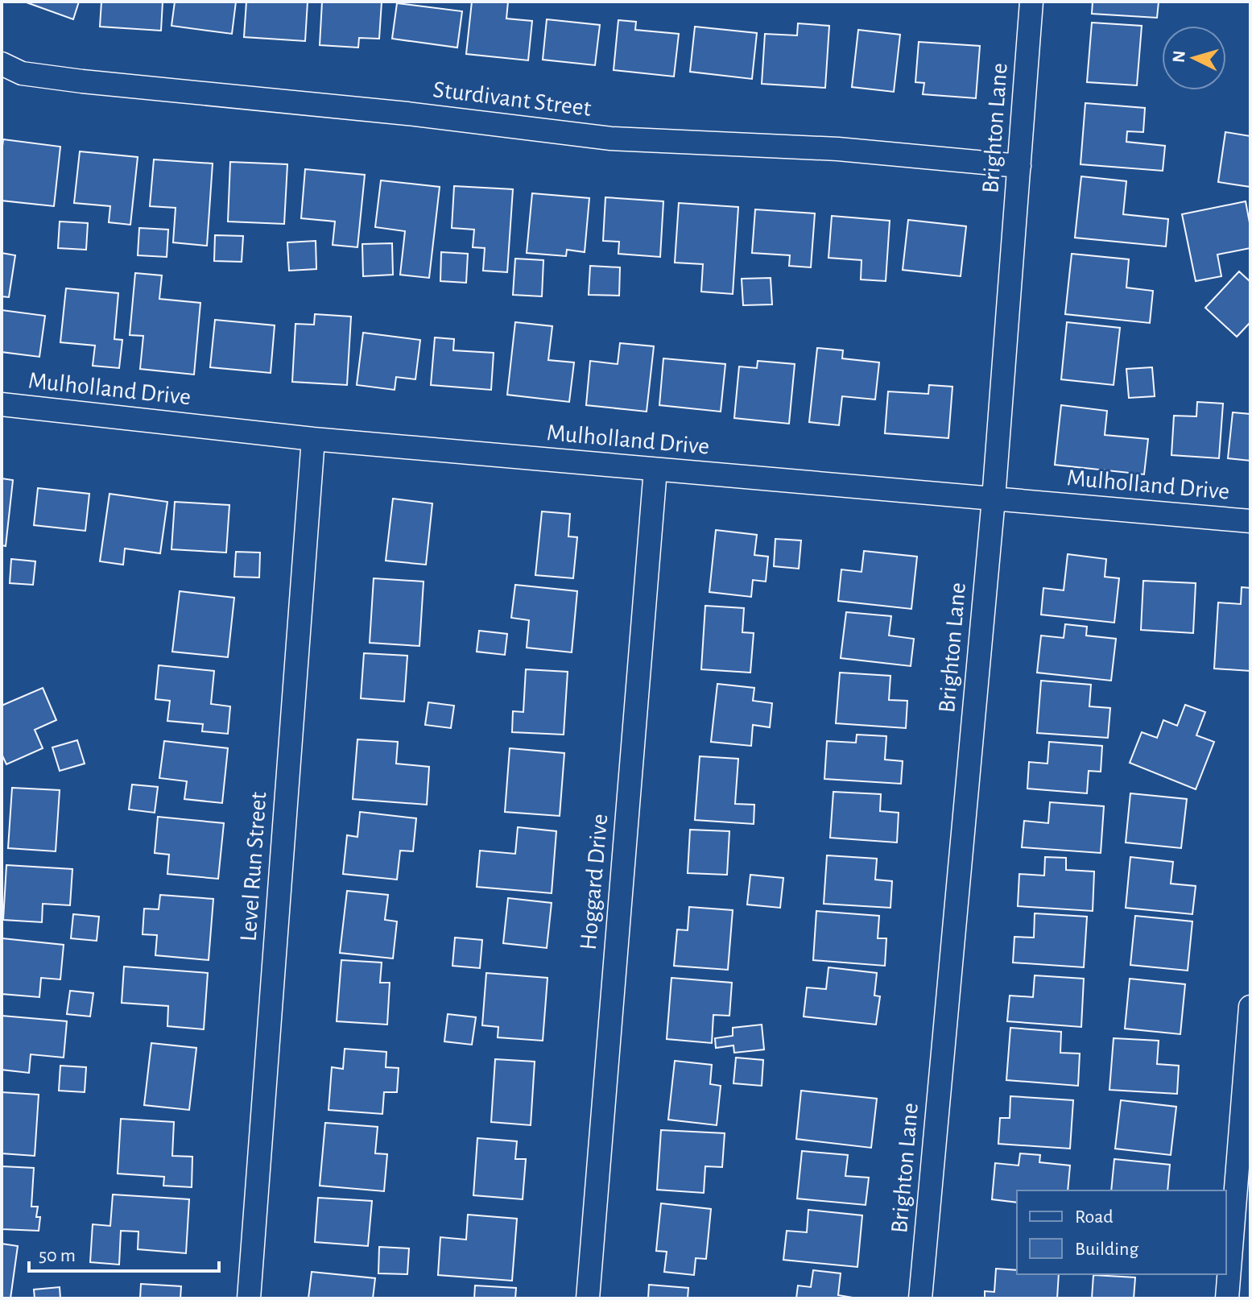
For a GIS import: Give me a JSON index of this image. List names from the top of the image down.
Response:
{
  "streets": {
    "street": [
      "Sturdivant Street",
      "Brighton Lane",
      "Mulholland Drive",
      "Level Run Street",
      "Hoggard Drive"
    ]
  },
  "crossings": [
    ["Sturdivant Street", "Brighton Lane"],
    ["Brighton Lane", "Mulholland Drive"],
    ["Mulholland Drive", "Level Run Street"],
    ["Mulholland Drive", "Hoggard Drive"]
  ],
  "legend": ["Road", "Building"],
  "scale_bar": "50 m",
  "north": "left"
}
